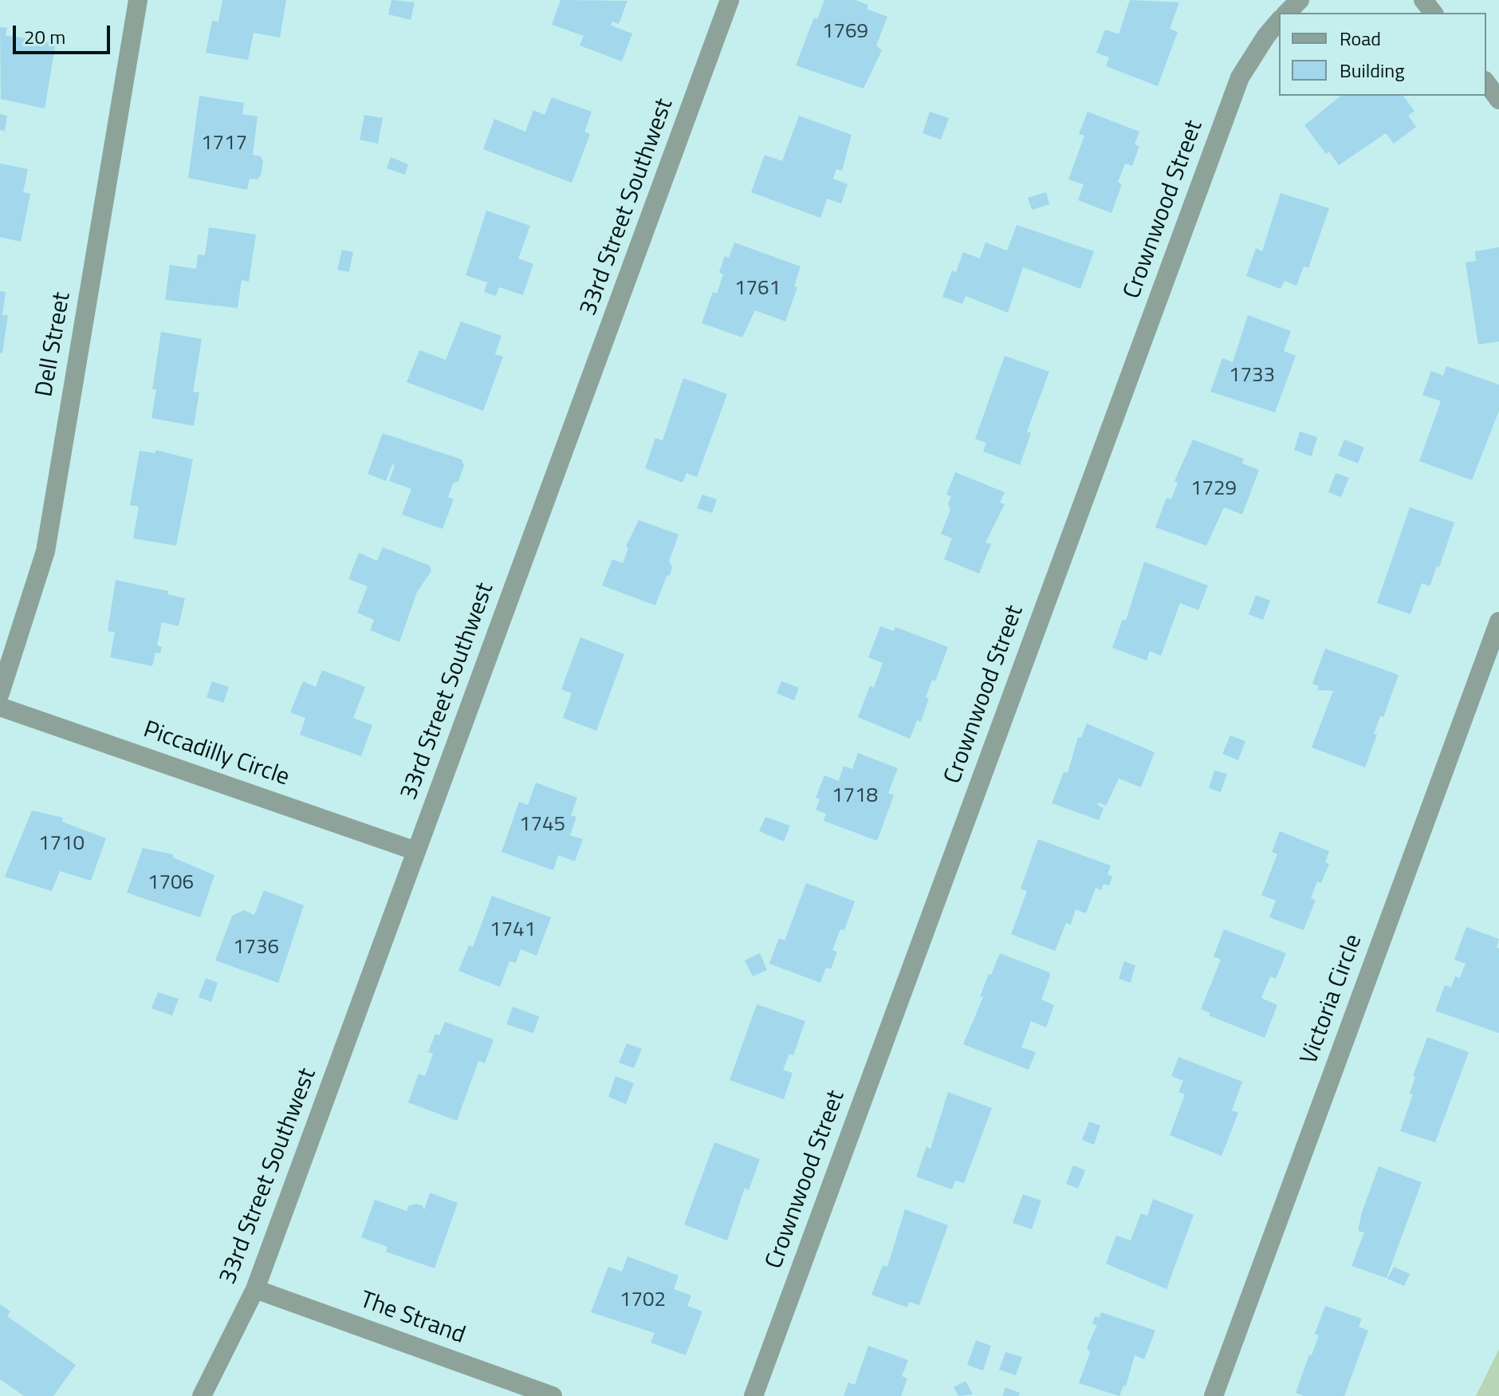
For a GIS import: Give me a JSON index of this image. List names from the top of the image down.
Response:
{
  "streets": {
    "street": [
      "33rd Street Southwest",
      "Crownwood Street",
      "Dell Street",
      "Piccadilly Circle",
      "Victoria Circle",
      "The Strand"
    ]
  },
  "crossings": [
    ["33rd Street Southwest", "Piccadilly Circle"],
    ["33rd Street Southwest", "The Strand"]
  ],
  "house_numbers": [
    "1769",
    "1717",
    "1761",
    "1733",
    "1729",
    "1718",
    "1745",
    "1710",
    "1706",
    "1741",
    "1736",
    "1702"
  ],
  "legend": ["Road", "Building"],
  "scale_bar": "20 m"
}
